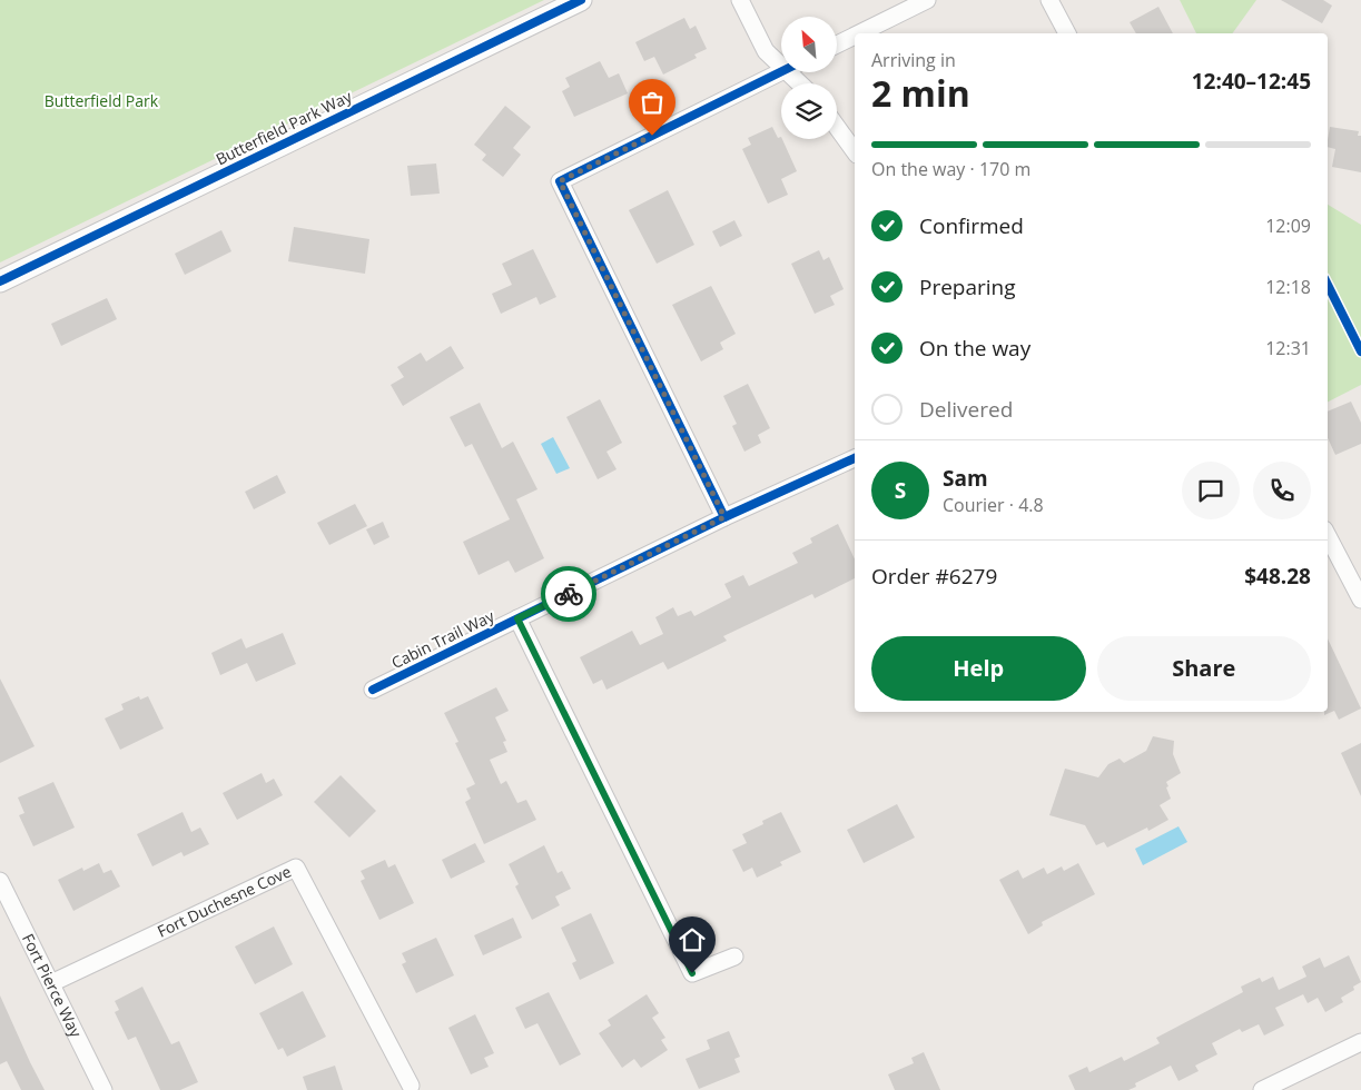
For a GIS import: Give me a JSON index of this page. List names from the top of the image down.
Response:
{
  "streets": {
    "street": [
      "Butterfield Park Way",
      "Cabin Trail Way",
      "Fort Duchesne Cove",
      "Fort Pierce Way"
    ]
  },
  "crossings": [
    ["Fort Duchesne Cove", "Fort Pierce Way"]
  ],
  "parks": ["Butterfield Park"],
  "north": "top left",
  "page": {
    "heading": ["2 min", "Arriving in", "12:40–12:45"],
    "panel": [
      "Sam",
      "Courier · 4.8",
      "Order #6279",
      "$48.28"
    ],
    "bar": "On the way · 170 m",
    "list": [
      ["Confirmed", "12:09"],
      ["Preparing", "12:18"],
      ["On the way", "12:31"],
      "Delivered"
    ],
    "round": "S",
    "buttons": ["Help", "Share"]
  }
}
